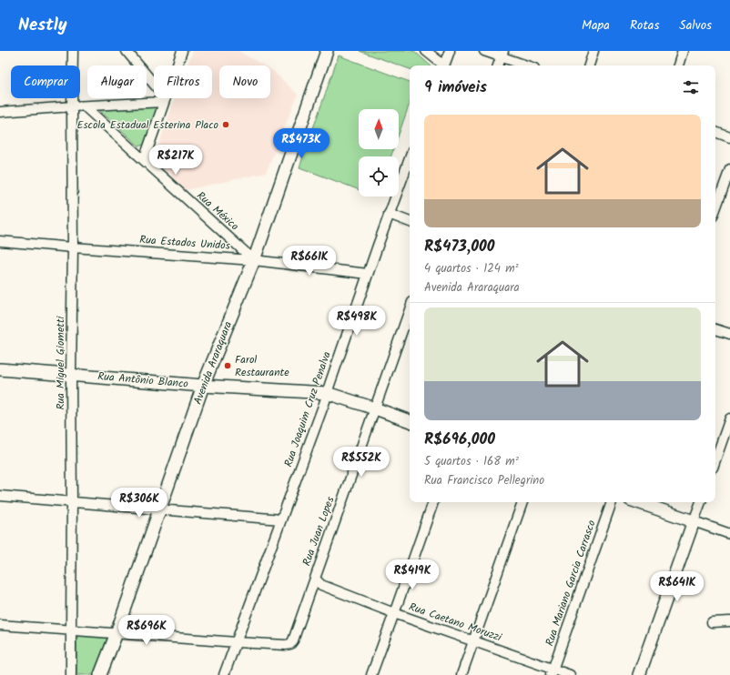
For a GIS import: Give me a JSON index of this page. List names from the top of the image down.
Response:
{
  "streets": {
    "street": [
      "Rua México",
      "Rua Estados Unidos",
      "Rua Miguel Giometti",
      "Avenida Araraquara",
      "Rua Antônio Blanco",
      "Rua Joaquim Cruz Penalva",
      "Rua Juan Lopes",
      "Rua Mariano Garcia Carrasco",
      "Rua Caetano Moruzzi"
    ]
  },
  "crossings": [
    ["Rua México", "Rua Estados Unidos"],
    ["Rua México", "Avenida Araraquara"],
    ["Rua Estados Unidos", "Rua Miguel Giometti"],
    ["Rua Estados Unidos", "Avenida Araraquara"],
    ["Rua Estados Unidos", "Rua Joaquim Cruz Penalva"],
    ["Rua Miguel Giometti", "Rua Antônio Blanco"],
    ["Avenida Araraquara", "Rua Antônio Blanco"],
    ["Rua Antônio Blanco", "Rua Joaquim Cruz Penalva"],
    ["Rua Antônio Blanco", "Rua Juan Lopes"],
    ["Rua Joaquim Cruz Penalva", "Rua Juan Lopes"],
    ["Rua Juan Lopes", "Rua Caetano Moruzzi"],
    ["Rua Mariano Garcia Carrasco", "Rua Caetano Moruzzi"]
  ],
  "places": ["Escola Estadual Esterina Placo", "Farol Restaurante"],
  "north": "top",
  "page": {
    "header": "Nestly",
    "nav": ["Mapa", "Rotas", "Salvos"],
    "chip": [
      "Comprar",
      "Alugar",
      "Filtros",
      "Novo"
    ],
    "heading": "9 imóveis",
    "list": [
      {
        "name": "R$473,000",
        "note": "4 quartos · 124 m² · Avenida Araraquara"
      },
      {
        "name": "R$696,000",
        "note": "5 quartos · 168 m² · Rua Francisco Pellegrino"
      }
    ],
    "price": [
      "R$473K",
      "R$217K",
      "R$661K",
      "R$498K",
      "R$552K",
      "R$306K",
      "R$419K",
      "R$641K",
      "R$696K"
    ]
  }
}
